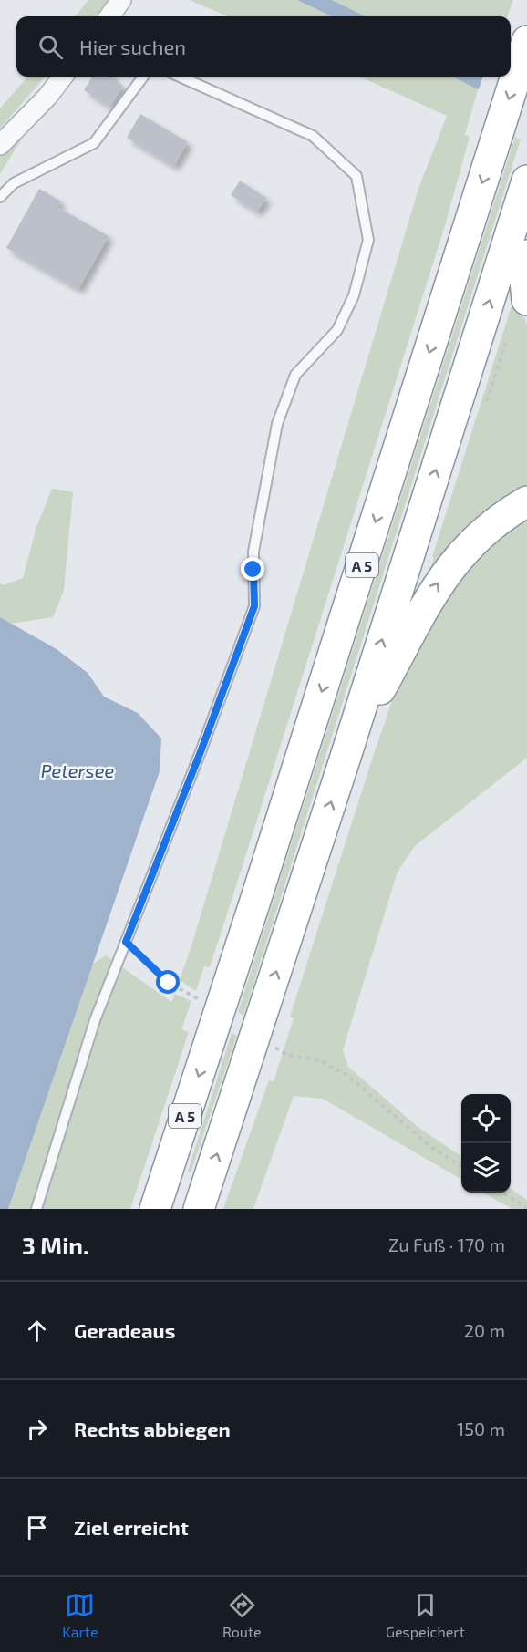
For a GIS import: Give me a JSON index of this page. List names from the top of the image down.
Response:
{
  "streets": {
    "highway": ["A 5"]
  },
  "water": ["Petersee"],
  "page": {
    "search": "Hier suchen",
    "heading": ["3 Min.", "Zu Fuß · 170 m"],
    "list": [
      ["Geradeaus", "20 m"],
      ["Rechts abbiegen", "150 m"],
      "Ziel erreicht"
    ],
    "nav": ["Karte", "Route", "Gespeichert"]
  }
}
